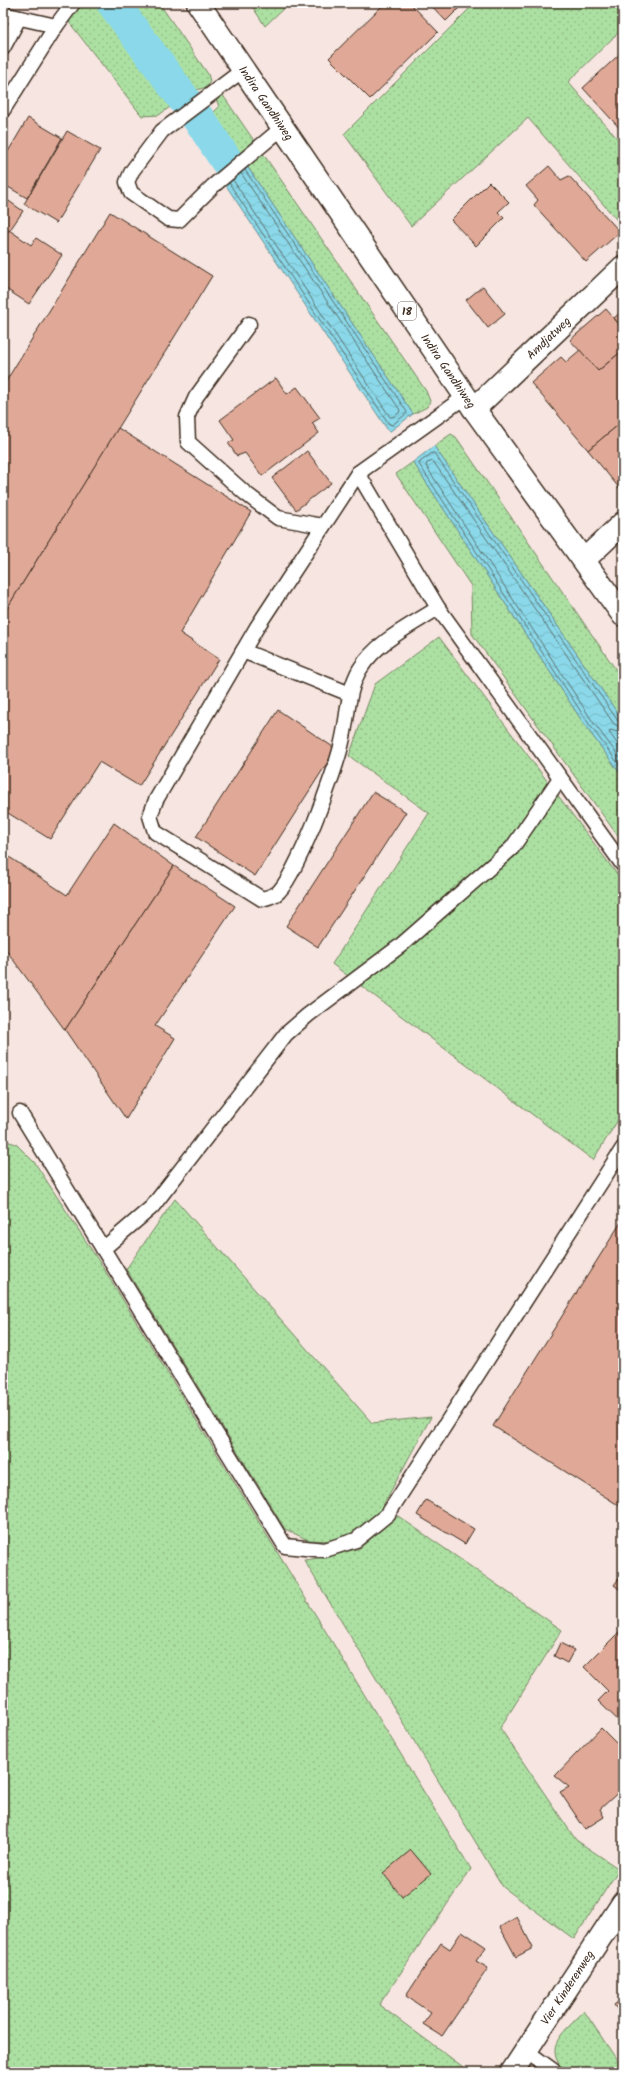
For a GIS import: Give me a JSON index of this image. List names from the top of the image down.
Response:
{
  "streets": {
    "main road": [
      "Indira Gandhiweg",
      "18",
      "Amdjatweg",
      "Vier Kinderenweg"
    ]
  },
  "crossings": [
    ["Indira Gandhiweg", "Amdjatweg"]
  ]
}
